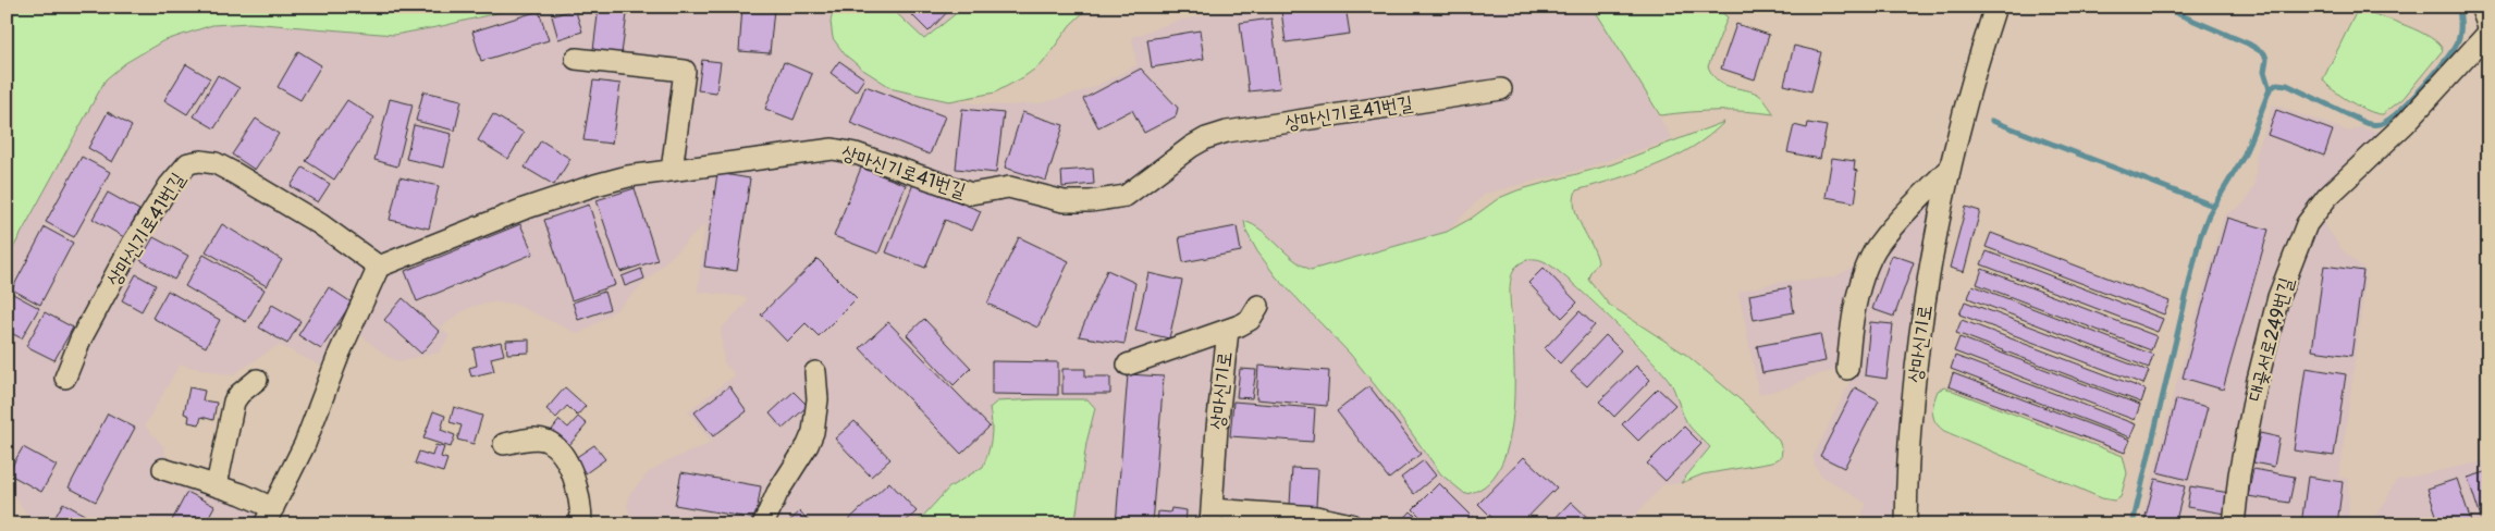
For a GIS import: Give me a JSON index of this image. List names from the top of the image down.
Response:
{
  "streets": {
    "street": ["상마신기로41번길", "대곶서로249번길", "상마신기로"]
  }
}
